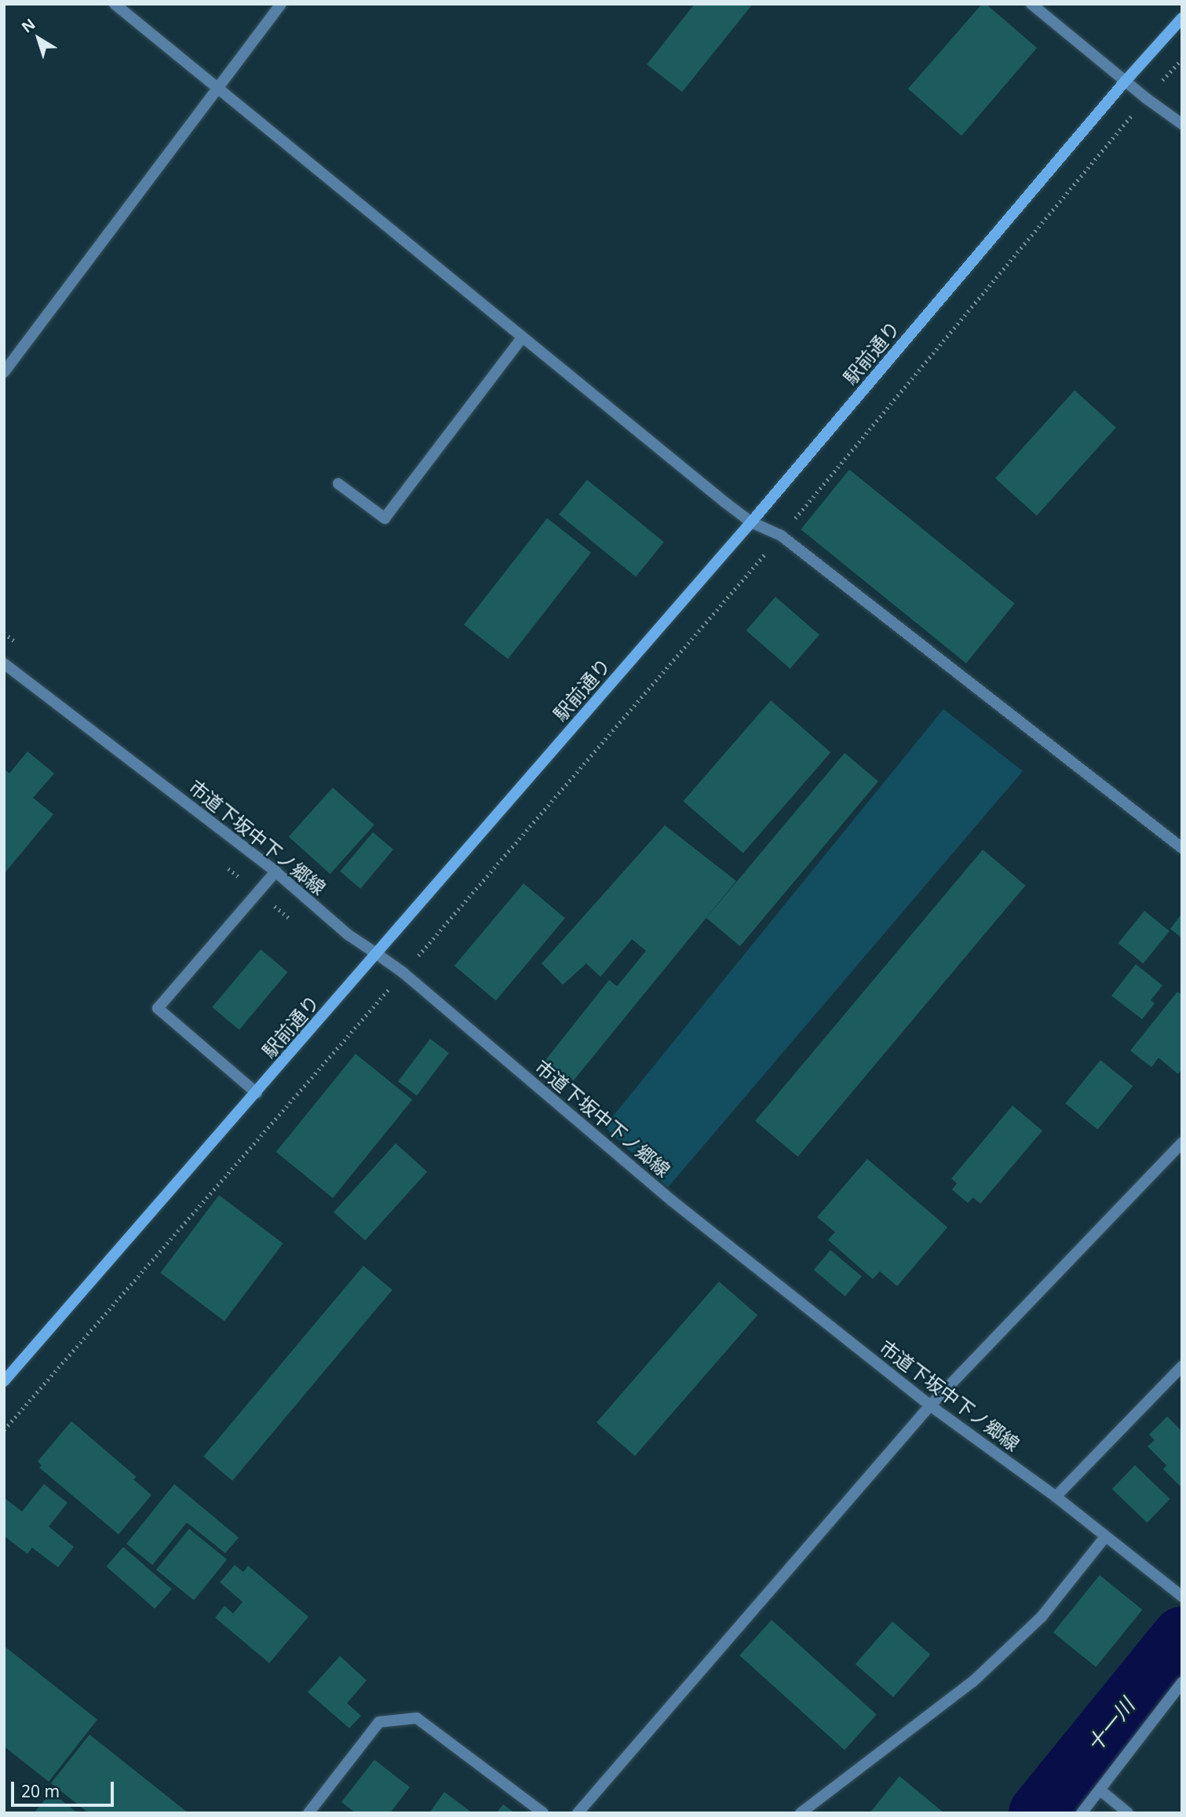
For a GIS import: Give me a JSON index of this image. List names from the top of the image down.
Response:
{
  "streets": {
    "main road": ["駅前通り"],
    "street": ["市道下坂中下ノ郷線"]
  },
  "crossings": [
    ["駅前通り", "市道下坂中下ノ郷線"]
  ],
  "water": ["十一川"],
  "scale_bar": "20 m",
  "north": "top left"
}
